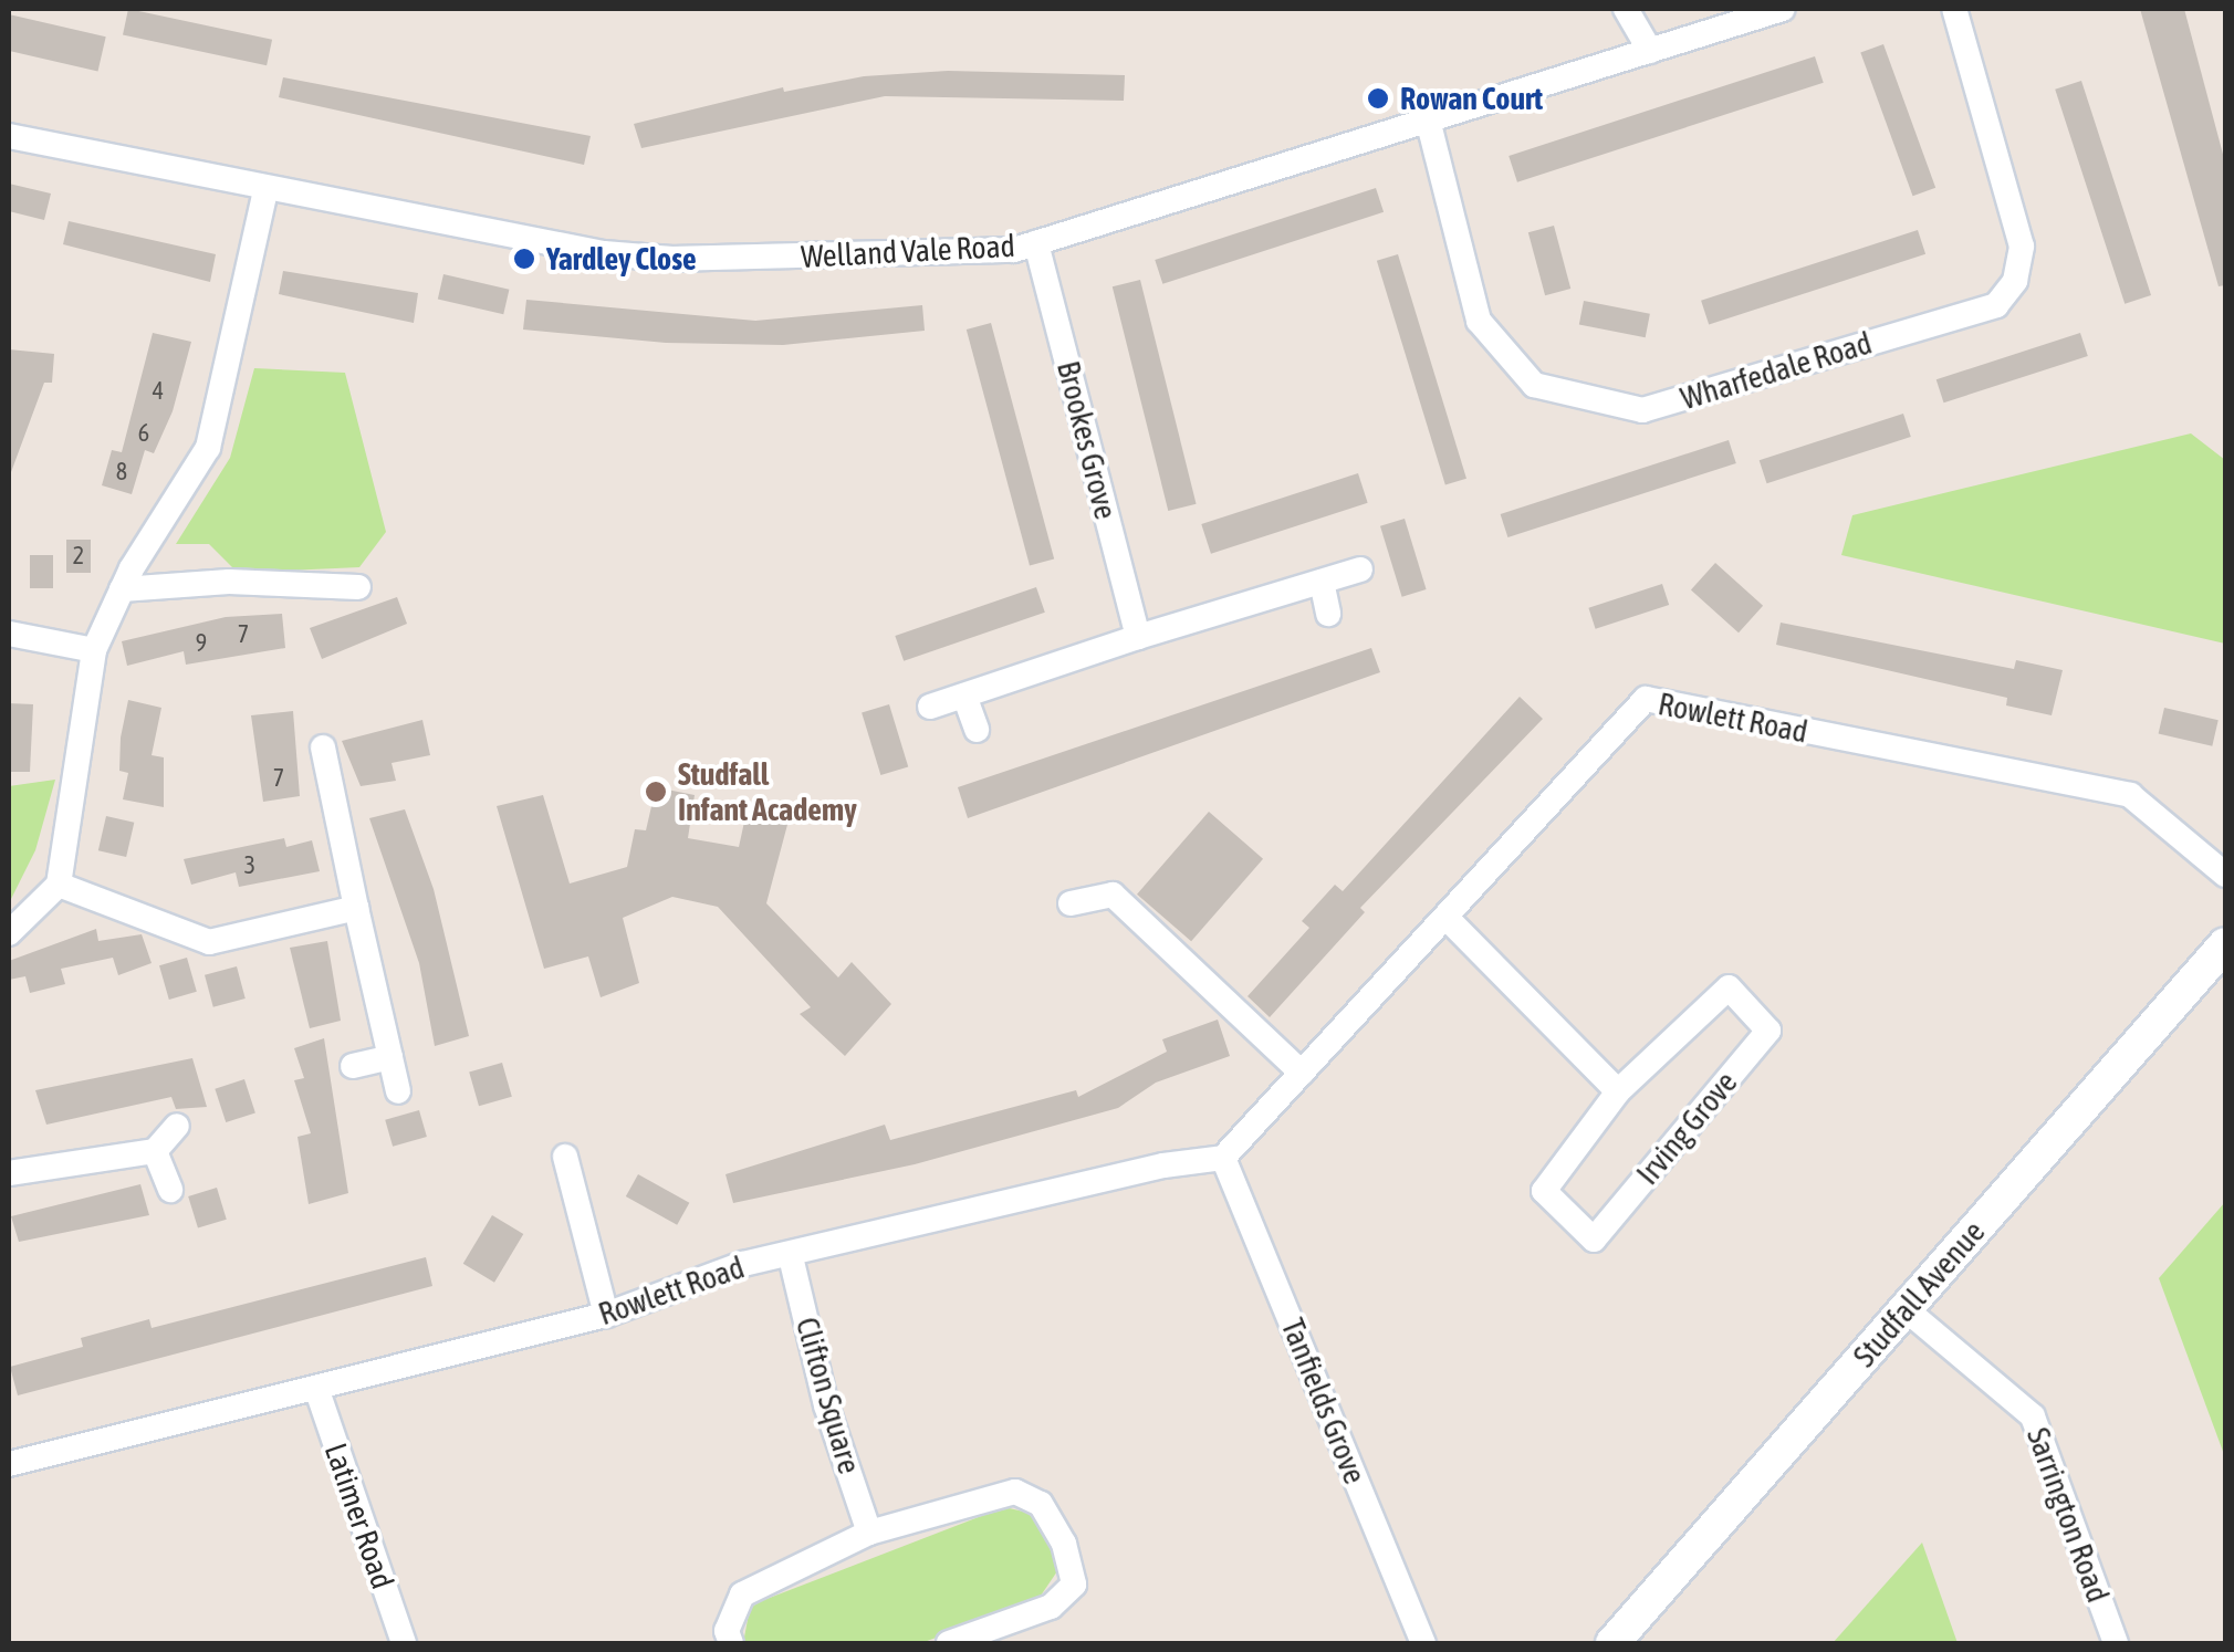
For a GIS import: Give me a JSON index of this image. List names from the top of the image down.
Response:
{
  "streets": {
    "street": [
      "Welland Vale Road",
      "Wharfedale Road",
      "Brookes Grove",
      "Rowlett Road",
      "Irving Grove",
      "Studfall Avenue",
      "Clifton Square",
      "Tanfields Grove",
      "Sarrington Road",
      "Latimer Road"
    ]
  },
  "crossings": [
    ["Welland Vale Road", "Wharfedale Road"],
    ["Welland Vale Road", "Brookes Grove"],
    ["Rowlett Road", "Clifton Square"],
    ["Rowlett Road", "Tanfields Grove"],
    ["Rowlett Road", "Latimer Road"],
    ["Studfall Avenue", "Sarrington Road"]
  ],
  "places": ["Rowan Court", "Yardley Close", "Studfall Infant Academy"],
  "house_numbers": [
    "4",
    "6",
    "8",
    "2",
    "7",
    "9",
    "7",
    "3"
  ]
}
